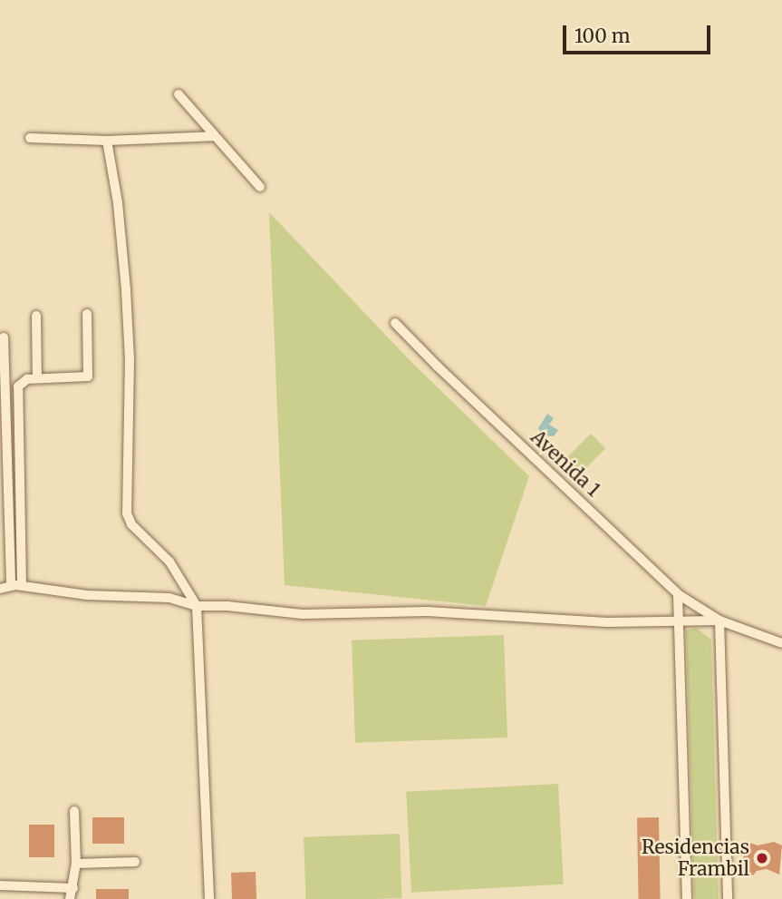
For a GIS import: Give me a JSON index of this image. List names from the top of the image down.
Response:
{
  "streets": {
    "street": ["Avenida 1"]
  },
  "places": ["Residencias Frambil"],
  "scale_bar": "100 m"
}
